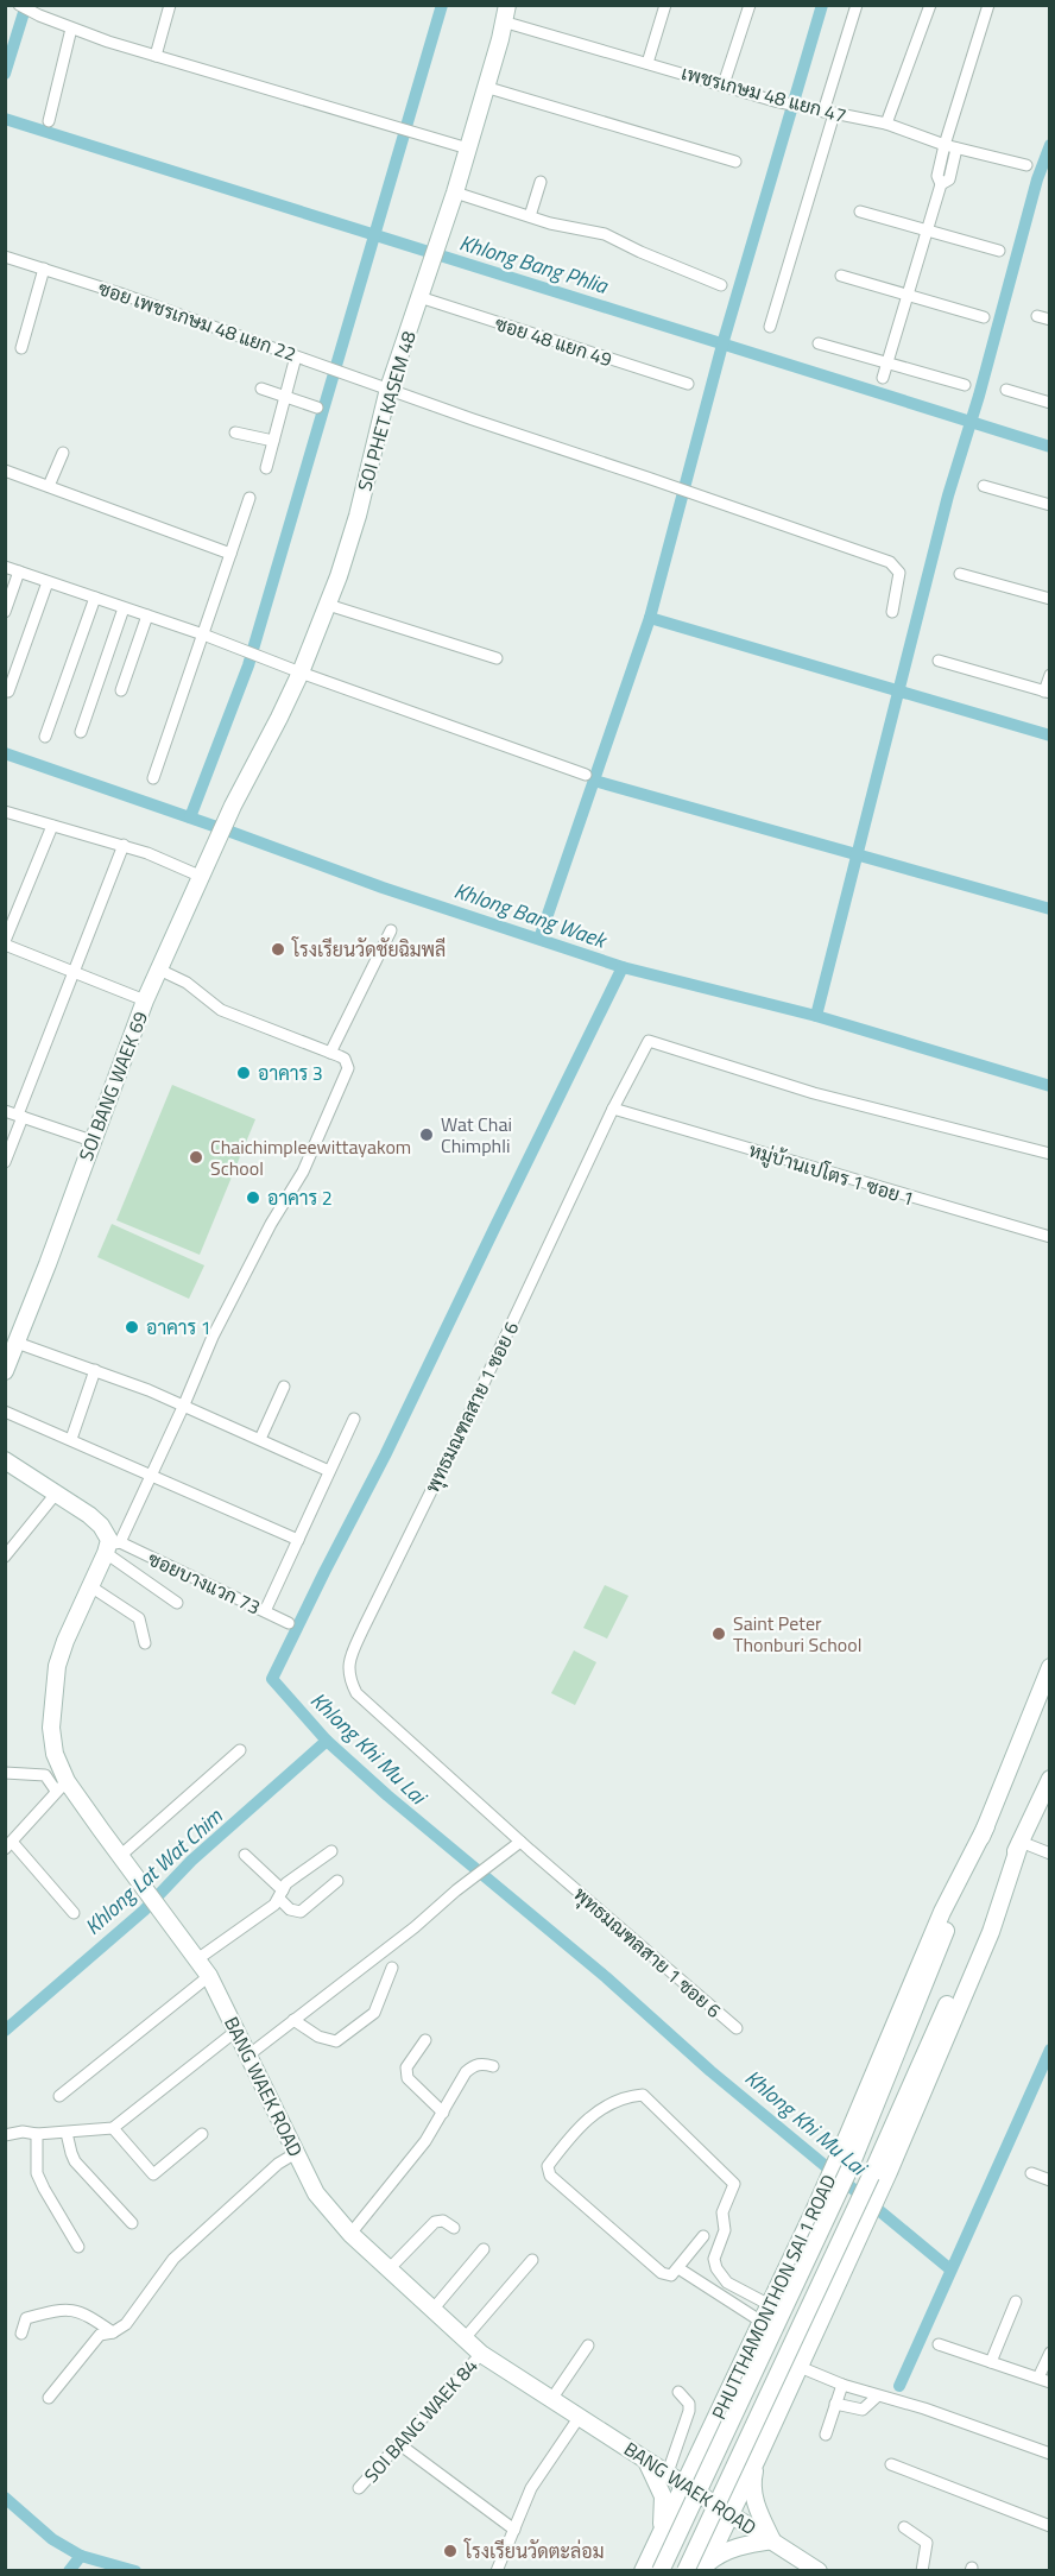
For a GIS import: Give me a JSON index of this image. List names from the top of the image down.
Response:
{
  "streets": {
    "main road": [
      "SOI PHET KASEM 48",
      "SOI BANG WAEK 69",
      "BANG WAEK ROAD",
      "PHUTTHAMONTHON SAI 1 ROAD"
    ],
    "street": [
      "เพชรเกษม 48 แยก 47",
      "ซอย เพชรเกษม 48 แยก 22",
      "ซอย 48 แยก 49",
      "หมู่บ้านเปโตร 1 ซอย 1",
      "พุทธมณฑลสาย 1 ซอย 6",
      "ซอยบางแวก 73",
      "SOI BANG WAEK 84"
    ]
  },
  "crossings": [
    ["เพชรเกษม 48 แยก 47", "SOI PHET KASEM 48"],
    ["ซอย เพชรเกษม 48 แยก 22", "SOI PHET KASEM 48"],
    ["ซอย 48 แยก 49", "SOI PHET KASEM 48"],
    ["SOI PHET KASEM 48", "SOI BANG WAEK 69"],
    ["หมู่บ้านเปโตร 1 ซอย 1", "พุทธมณฑลสาย 1 ซอย 6"],
    ["ซอยบางแวก 73", "BANG WAEK ROAD"],
    ["BANG WAEK ROAD", "PHUTTHAMONTHON SAI 1 ROAD"],
    ["BANG WAEK ROAD", "SOI BANG WAEK 84"]
  ],
  "water": [
    "Khlong Bang Phlia",
    "Khlong Bang Waek",
    "Khlong Khi Mu Lai",
    "Khlong Lat Wat Chim"
  ],
  "places": [
    "โรงเรียนวัดชัยฉิมพลี",
    "อาคาร 3",
    "Wat Chai Chimphli",
    "Chaichimpleewittayakom School",
    "อาคาร 2",
    "อาคาร 1",
    "Saint Peter Thonburi School",
    "โรงเรียนวัดตะล่อม"
  ]
}
